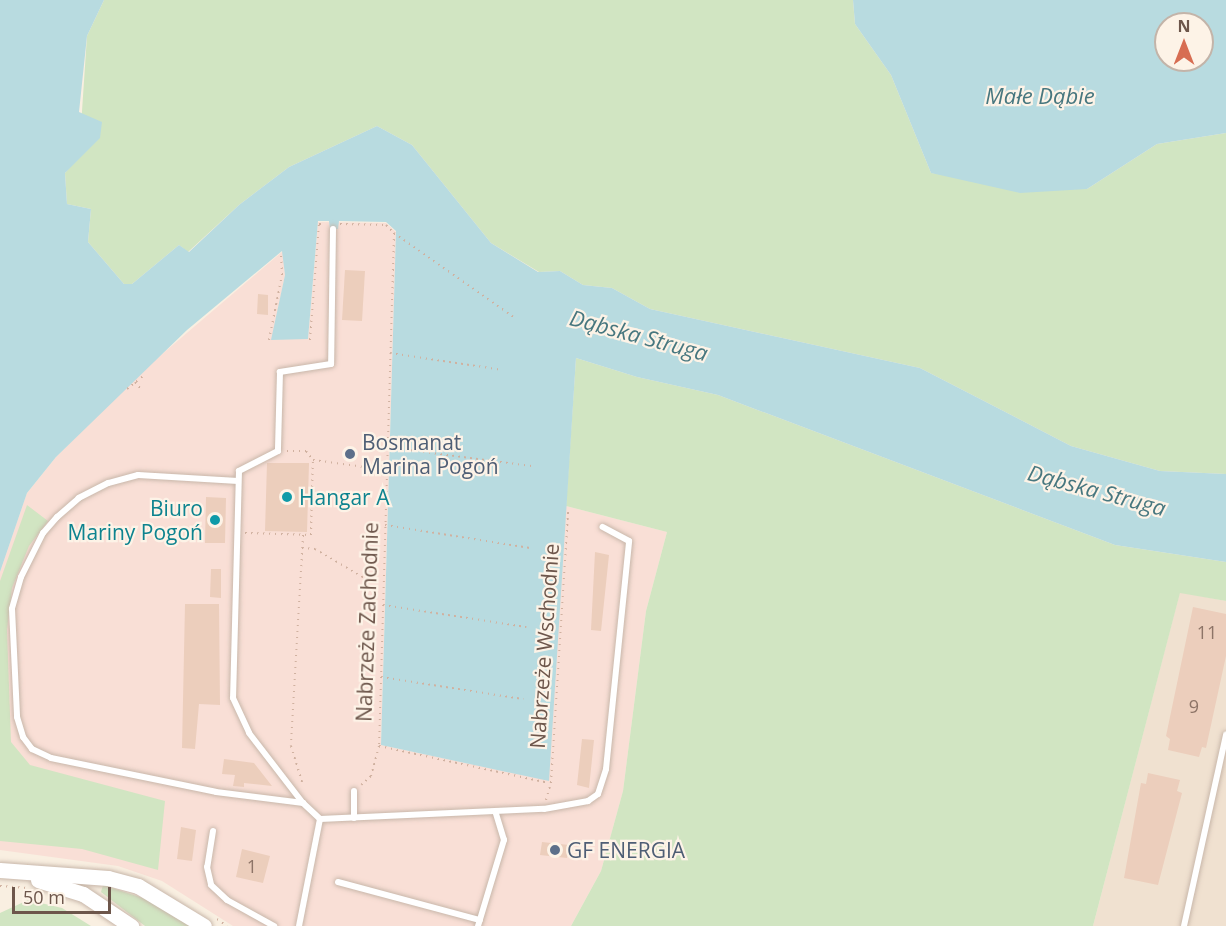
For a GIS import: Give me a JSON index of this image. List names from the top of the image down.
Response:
{
  "streets": {
    "path": ["Nabrzeże Zachodnie", "Nabrzeże Wschodnie"]
  },
  "water": ["Małe Dąbie", "Dąbska Struga"],
  "places": [
    "Bosmanat Marina Pogoń",
    "Hangar A",
    "Biuro Mariny Pogoń",
    "GF ENERGIA"
  ],
  "house_numbers": ["11", "9", "1"],
  "scale_bar": "50 m",
  "north": "top"
}
